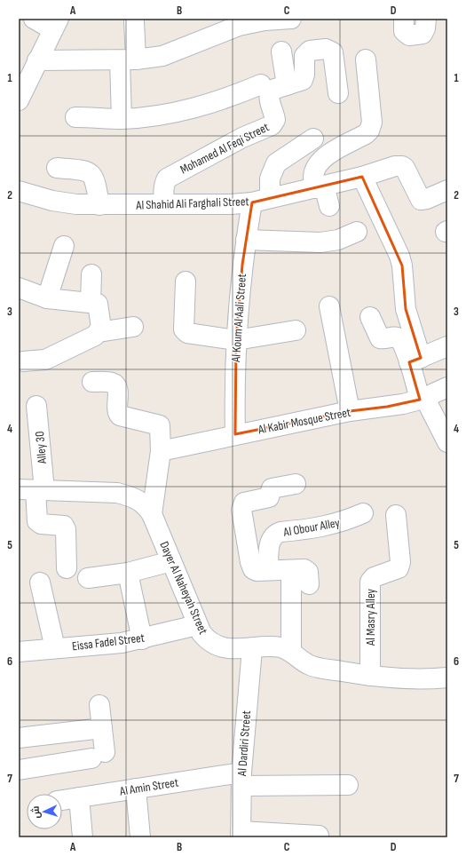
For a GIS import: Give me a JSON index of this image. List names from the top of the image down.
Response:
{
  "streets": {
    "street": [
      "Mohamed Al Feqi Street",
      "Al Shahid Ali Farghali Street",
      "Al Koum Al Aali Street",
      "Al Kabir Mosque Street",
      "Alley 30",
      "Al Obour Alley",
      "Dayer Al Naheyah Street",
      "Al Masry Alley",
      "Eissa Fadel Street",
      "Al Dardiri Street",
      "Al Amin Street"
    ]
  },
  "crossings": [
    ["Mohamed Al Feqi Street", "Al Shahid Ali Farghali Street"],
    ["Al Shahid Ali Farghali Street", "Al Koum Al Aali Street"],
    ["Al Koum Al Aali Street", "Al Kabir Mosque Street"],
    ["Alley 30", "Dayer Al Naheyah Street"],
    ["Dayer Al Naheyah Street", "Al Masry Alley"],
    ["Dayer Al Naheyah Street", "Eissa Fadel Street"],
    ["Dayer Al Naheyah Street", "Al Dardiri Street"],
    ["Al Dardiri Street", "Al Amin Street"]
  ],
  "north": "left",
  "grid": {
    "columns": [
      "A",
      "B",
      "C",
      "D"
    ],
    "rows": [
      "1",
      "2",
      "3",
      "4",
      "5",
      "6",
      "7"
    ]
  }
}
